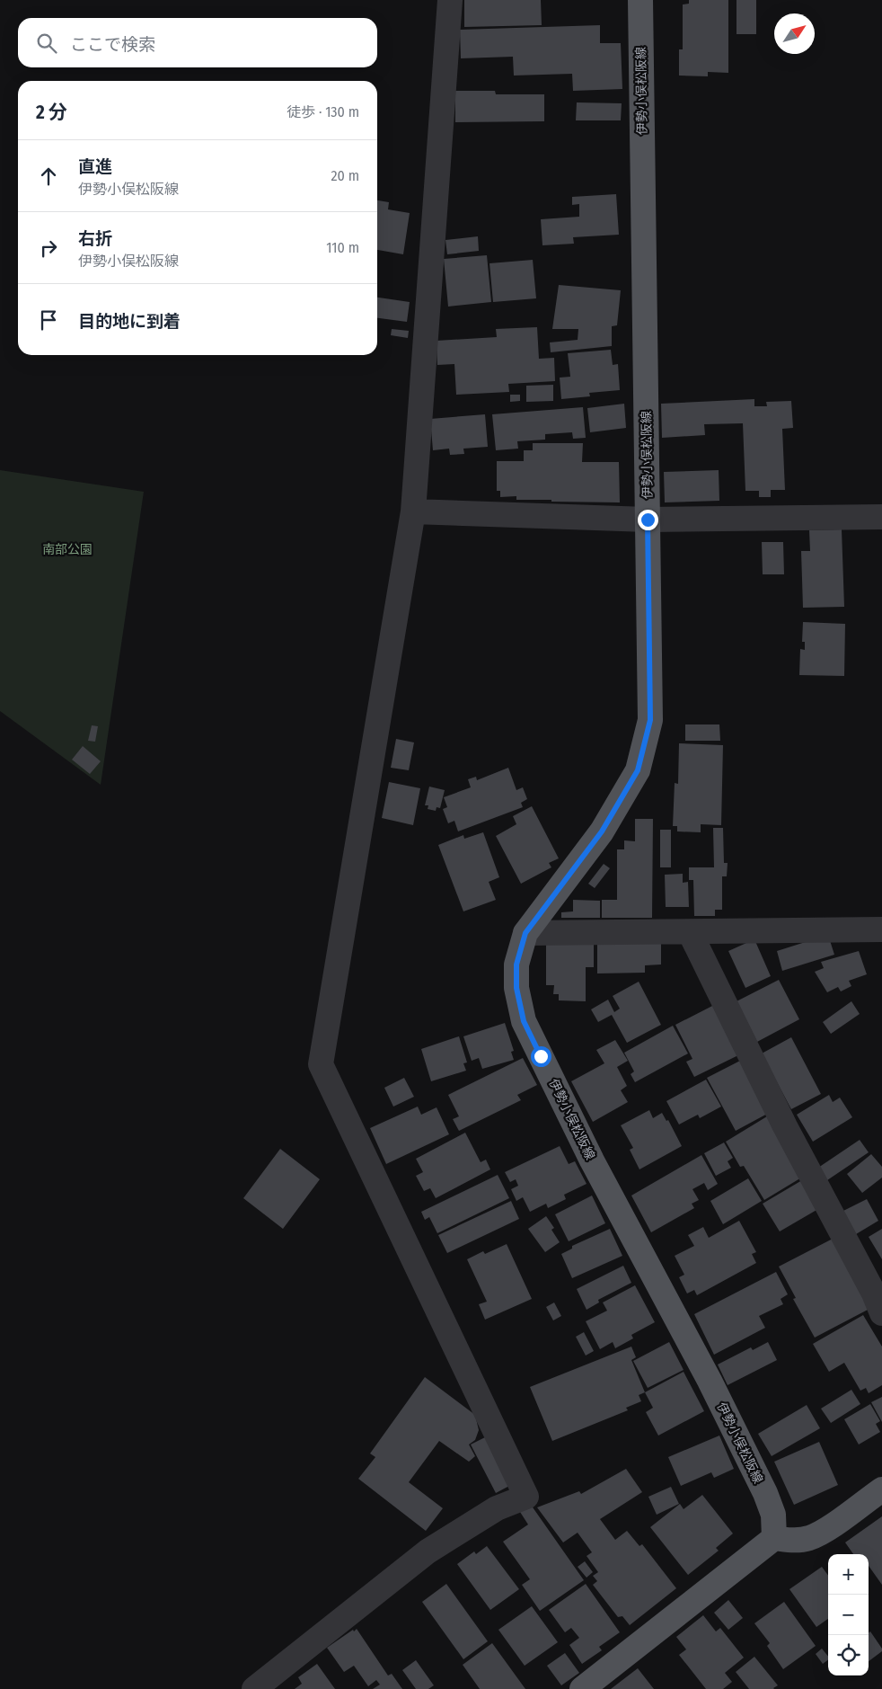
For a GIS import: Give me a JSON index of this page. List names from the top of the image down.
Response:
{
  "streets": {
    "main road": ["伊勢小俣松阪線"]
  },
  "parks": ["南部公園"],
  "north": "top right",
  "page": {
    "search": "ここで検索",
    "heading": ["2 分", "徒歩 · 130 m"],
    "list": [
      ["直進", "伊勢小俣松阪線", "20 m"],
      ["右折", "伊勢小俣松阪線", "110 m"],
      "目的地に到着"
    ],
    "map_buttons": ["+", "−"]
  }
}
